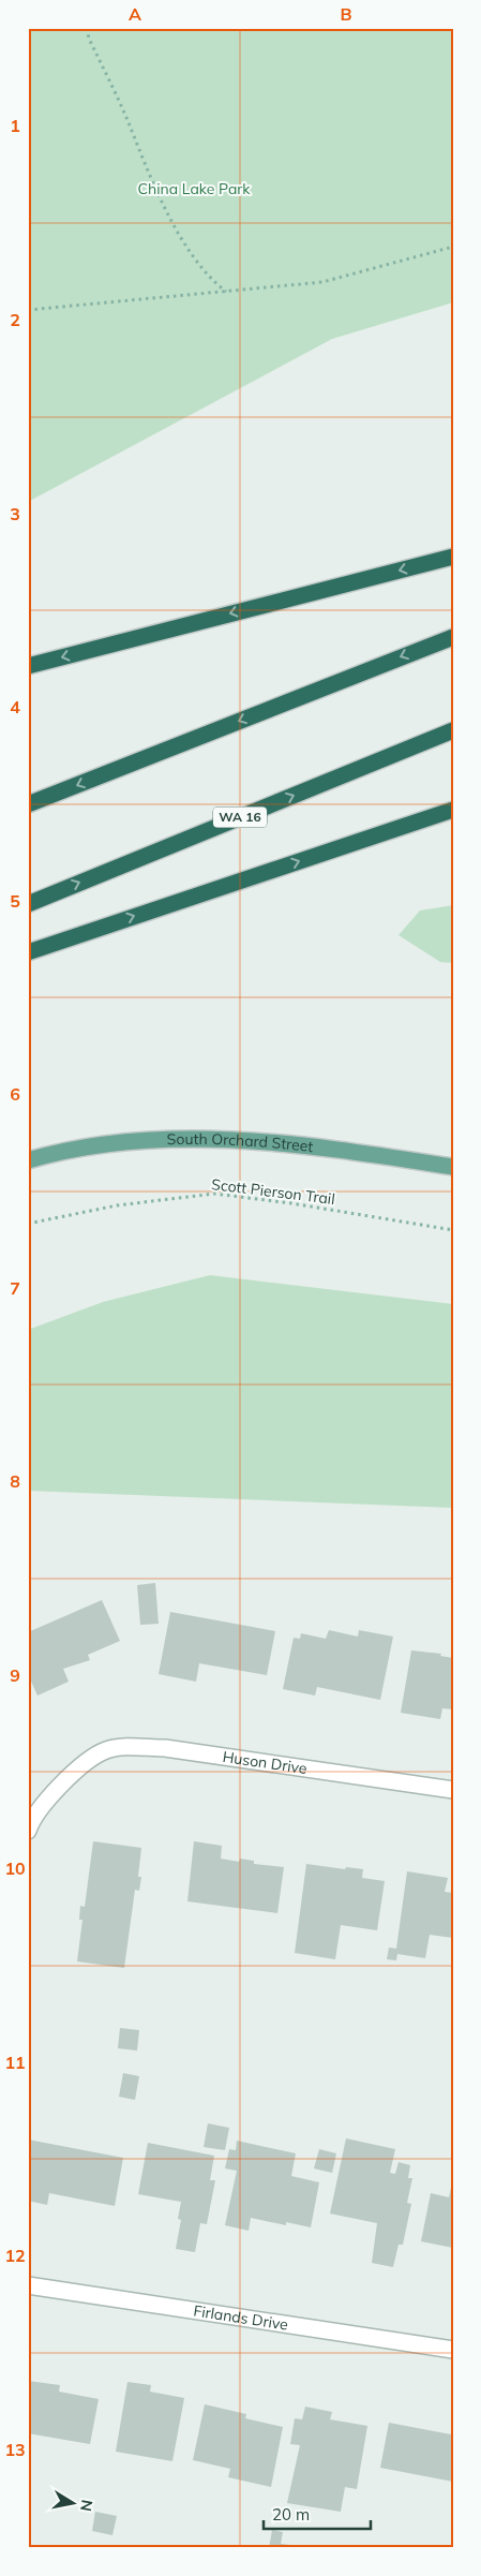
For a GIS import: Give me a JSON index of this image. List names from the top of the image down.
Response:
{
  "streets": {
    "highway": ["WA 16"],
    "main road": ["South Orchard Street"],
    "street": ["Huson Drive", "Firlands Drive"],
    "path": ["Scott Pierson Trail"]
  },
  "parks": ["China Lake Park"],
  "scale_bar": "20 m",
  "north": "right",
  "grid": {
    "columns": ["A", "B"],
    "rows": [
      "1",
      "2",
      "3",
      "4",
      "5",
      "6",
      "7",
      "8",
      "9",
      "10",
      "11",
      "12",
      "13"
    ]
  }
}
